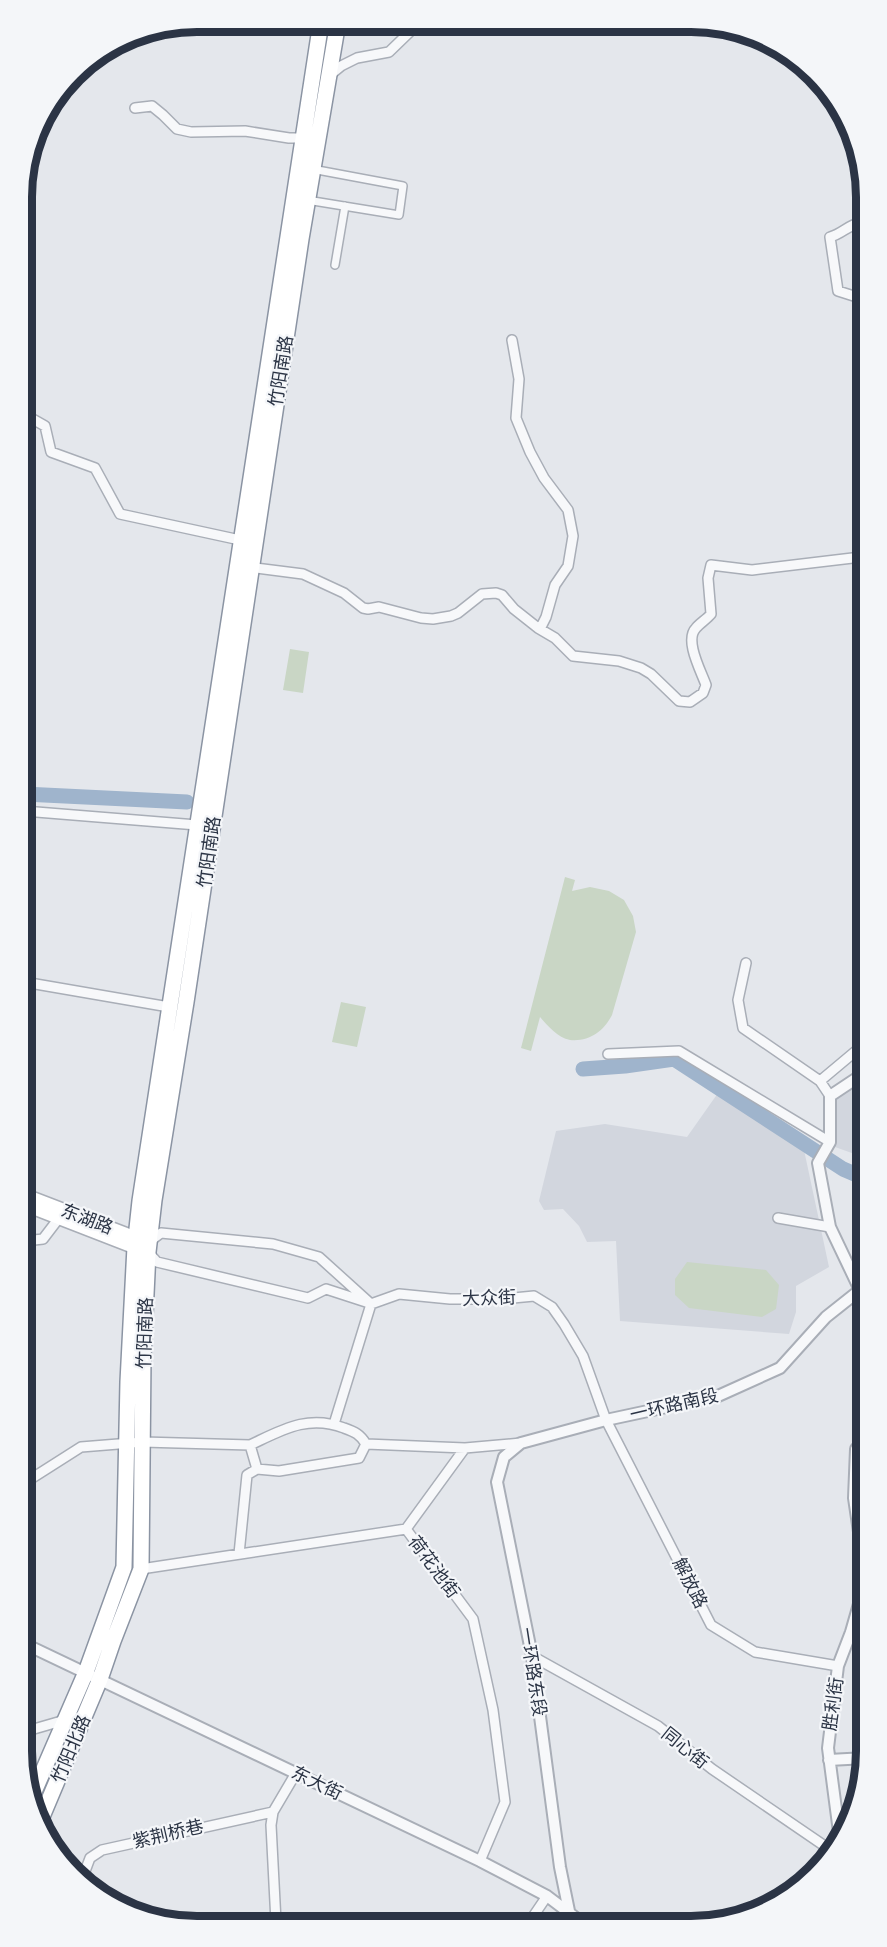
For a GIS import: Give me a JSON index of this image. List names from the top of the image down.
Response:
{
  "streets": {
    "highway": ["竹阳南路", "竹阳北路"],
    "main road": ["东湖路"],
    "street": [
      "大众街",
      "一环路南段",
      "荷花池街",
      "解放路",
      "一环路东段",
      "胜利街",
      "同心街",
      "东大街",
      "紫荆桥巷"
    ]
  },
  "crossings": [
    ["竹阳南路", "东湖路"],
    ["竹阳南路", "荷花池街"],
    ["竹阳南路", "竹阳北路"],
    ["竹阳南路", "东大街"],
    ["大众街", "一环路南段"],
    ["大众街", "解放路"],
    ["一环路南段", "解放路"],
    ["一环路南段", "一环路东段"],
    ["荷花池街", "东大街"],
    ["解放路", "胜利街"],
    ["一环路东段", "同心街"],
    ["一环路东段", "东大街"],
    ["竹阳北路", "东大街"]
  ]
}
